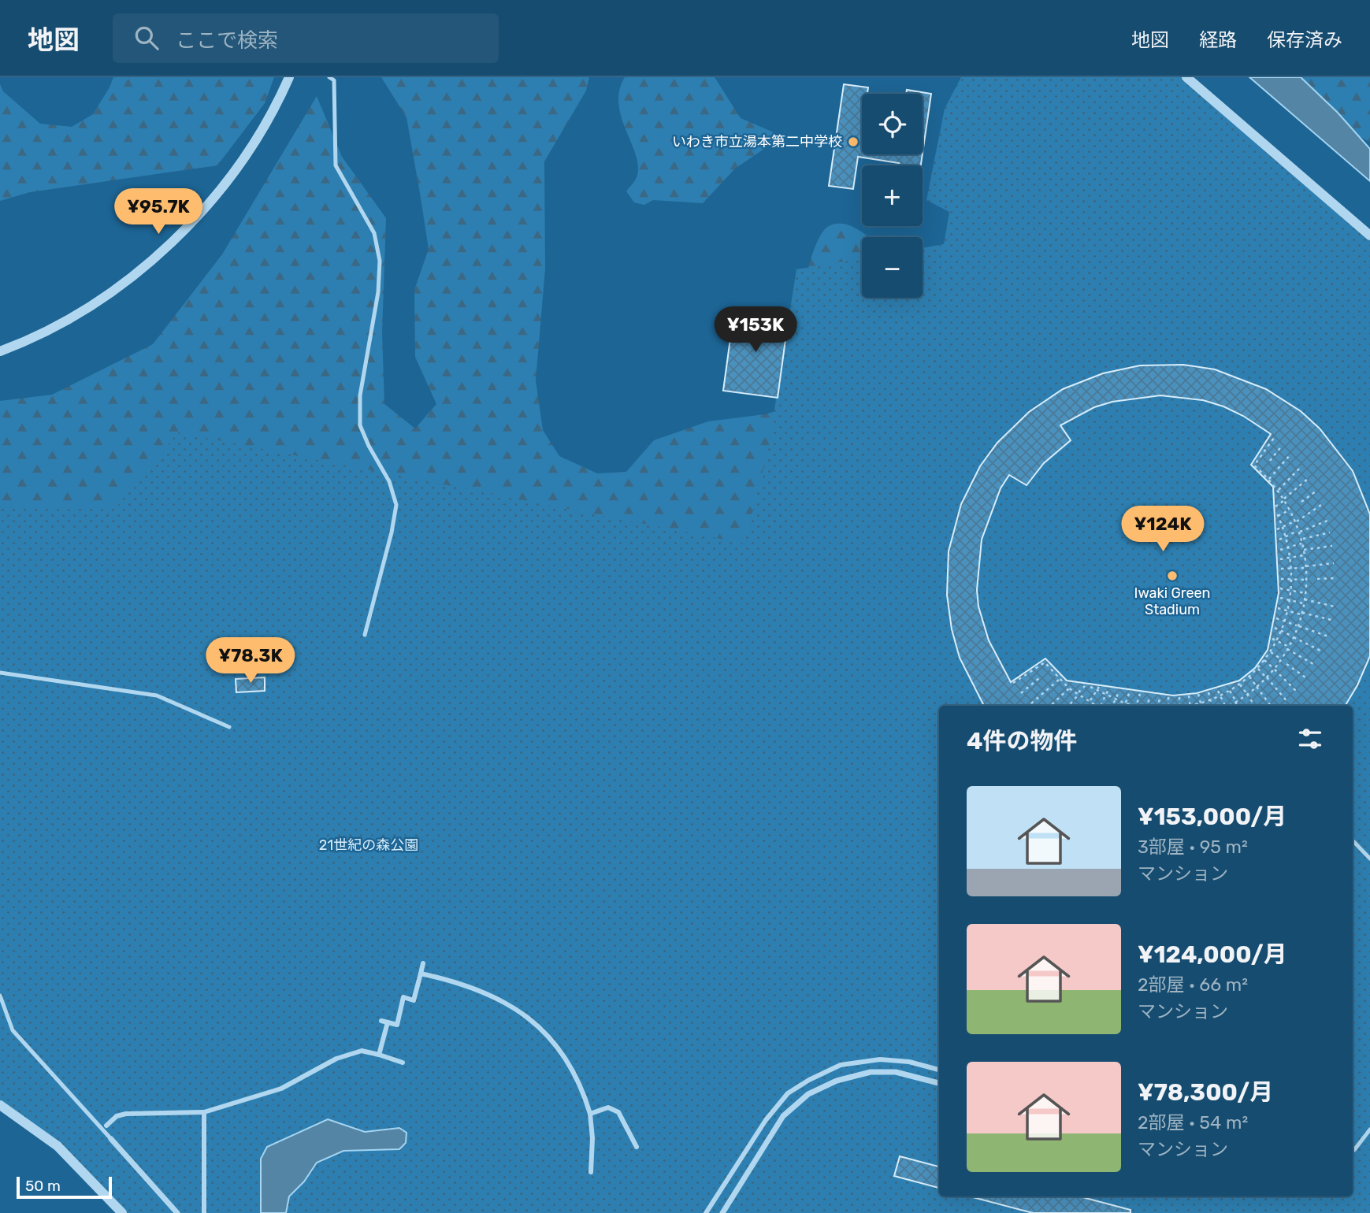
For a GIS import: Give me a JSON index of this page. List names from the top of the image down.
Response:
{
  "parks": ["21世紀の森公園"],
  "places": ["いわき市立湯本第二中学校", "Iwaki Green Stadium"],
  "scale_bar": "50 m",
  "page": {
    "header": "地図",
    "search": "ここで検索",
    "nav": ["地図", "経路", "保存済み"],
    "map_buttons": ["+", "−"],
    "price": [
      "¥95.7K",
      "¥153K",
      "¥124K",
      "¥78.3K"
    ],
    "heading": "4件の物件",
    "list": [
      {
        "name": "¥153,000/月",
        "note": "3部屋 · 95 m² · マンション"
      },
      {
        "name": "¥124,000/月",
        "note": "2部屋 · 66 m² · マンション"
      },
      {
        "name": "¥78,300/月",
        "note": "2部屋 · 54 m² · マンション"
      }
    ],
    "scale": "50 m"
  }
}
